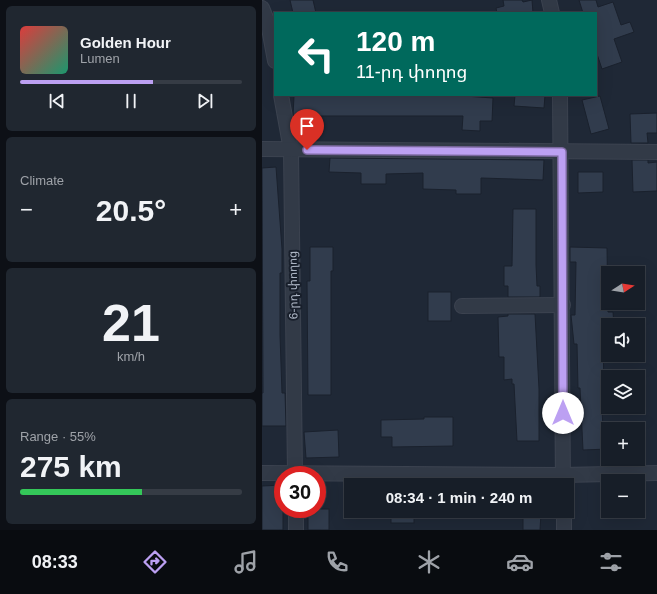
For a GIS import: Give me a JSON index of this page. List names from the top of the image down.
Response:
{
  "streets": {
    "street": ["6-րդ փողոց"]
  },
  "north": "right",
  "page": {
    "turn": ["120 m", "11-րդ փողոց"],
    "song": ["Golden Hour", "Lumen"],
    "tile": [
      "Climate",
      ["21", "km/h"],
      ["Range · 55%", "275 km"]
    ],
    "heat": ["−", "20.5°", "+"],
    "map_buttons": ["+", "−"],
    "limit": "30",
    "trip": "08:34 · 1 min · 240 m",
    "tabs": "08:33"
  }
}
